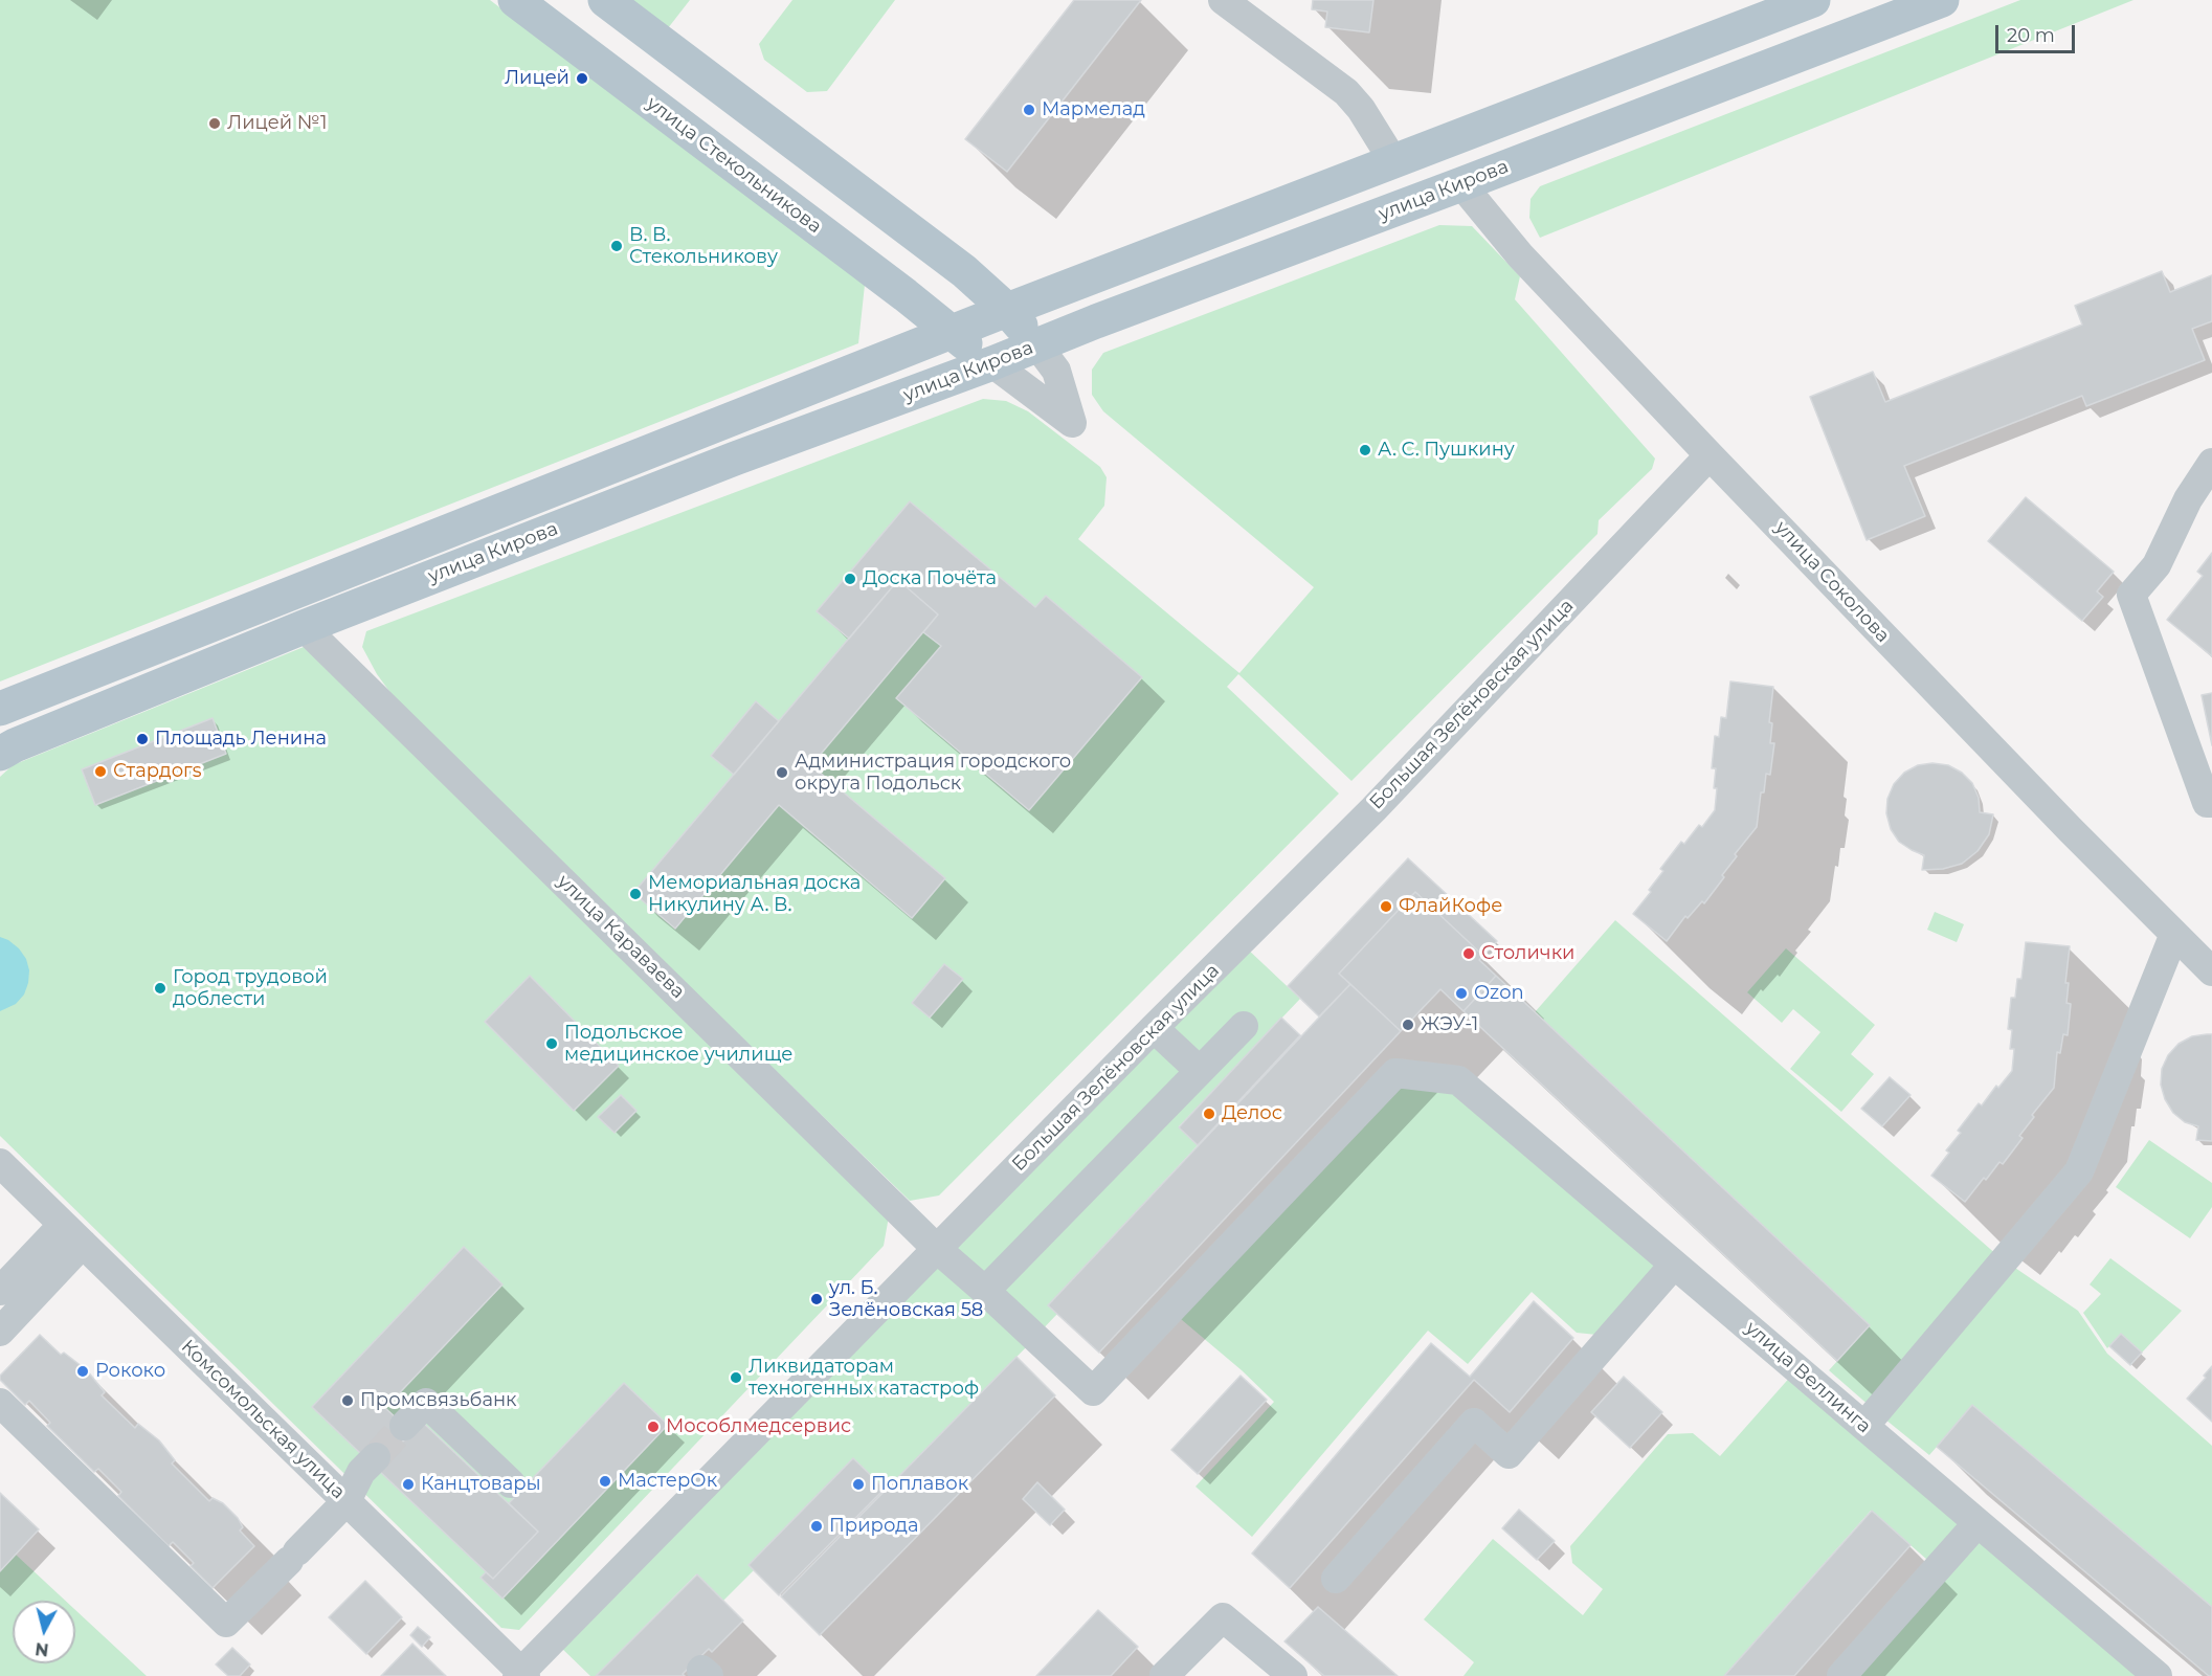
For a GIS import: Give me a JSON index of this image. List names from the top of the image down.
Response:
{
  "streets": {
    "main road": ["улица Стекольникова", "улица Кирова"],
    "street": [
      "улица Соколова",
      "Большая Зелёновская улица",
      "улица Караваева",
      "улица Веллинга",
      "Комсомольская улица"
    ]
  },
  "crossings": [
    ["улица Стекольникова", "улица Кирова"],
    ["улица Кирова", "улица Соколова"],
    ["улица Кирова", "улица Караваева"],
    ["улица Соколова", "Большая Зелёновская улица"],
    ["Большая Зелёновская улица", "улица Караваева"],
    ["Большая Зелёновская улица", "Комсомольская улица"],
    ["улица Караваева", "улица Веллинга"]
  ],
  "places": [
    "Лицeй",
    "Мармелад",
    "Лицeй №1",
    "В. В. Стекольникову",
    "А. С. Пушкину",
    "Доска Почёта",
    "Площадь Ленина",
    "Стардогs",
    "Администрация городского округа Подольск",
    "Мемориальная доска Никулину А. В.",
    "ФлайКофе",
    "Столички",
    "Город трудовой доблести",
    "Ozon",
    "ЖЭУ-1",
    "Подольское медицинское училище",
    "Делос",
    "ул. Б. Зелёновская 58",
    "Рококо",
    "Ликвидаторам техногенных катастроф",
    "Промсвязьбанк",
    "Мособлмедсервис",
    "МастерОк",
    "Канцтовары",
    "Поплавок",
    "Природа"
  ],
  "scale_bar": "20 m",
  "north": "bottom"
}
